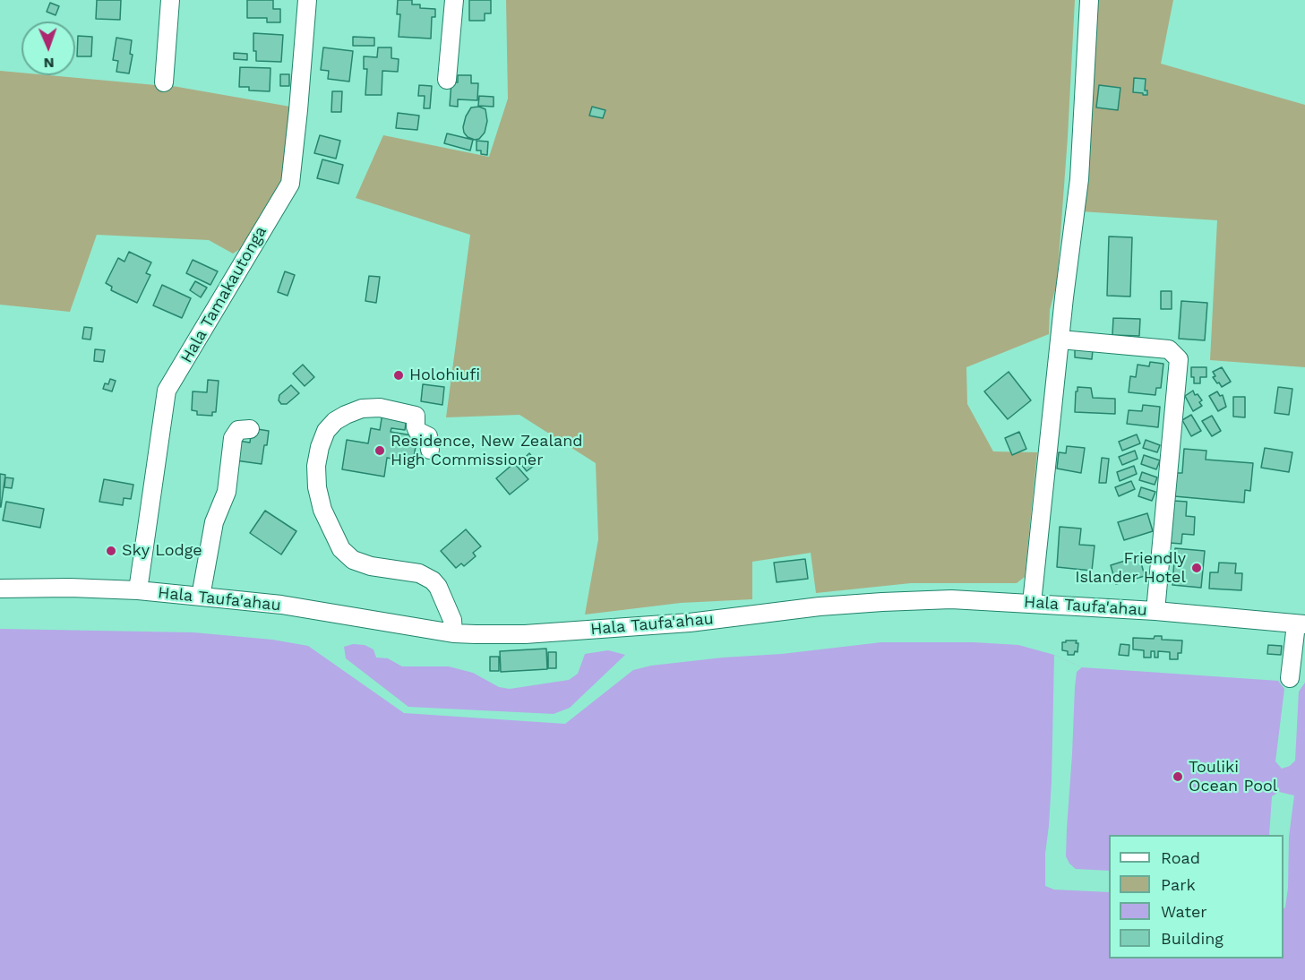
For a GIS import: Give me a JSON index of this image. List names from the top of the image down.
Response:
{
  "streets": {
    "street": ["Hala Tamakautonga", "Hala Taufa'ahau"]
  },
  "crossings": [
    ["Hala Tamakautonga", "Hala Taufa'ahau"]
  ],
  "places": [
    "Holohiufi",
    "Residence, New Zealand High Commissioner",
    "Sky Lodge",
    "Friendly Islander Hotel",
    "Touliki Ocean Pool"
  ],
  "legend": [
    "Road",
    "Park",
    "Water",
    "Building"
  ],
  "north": "bottom"
}
